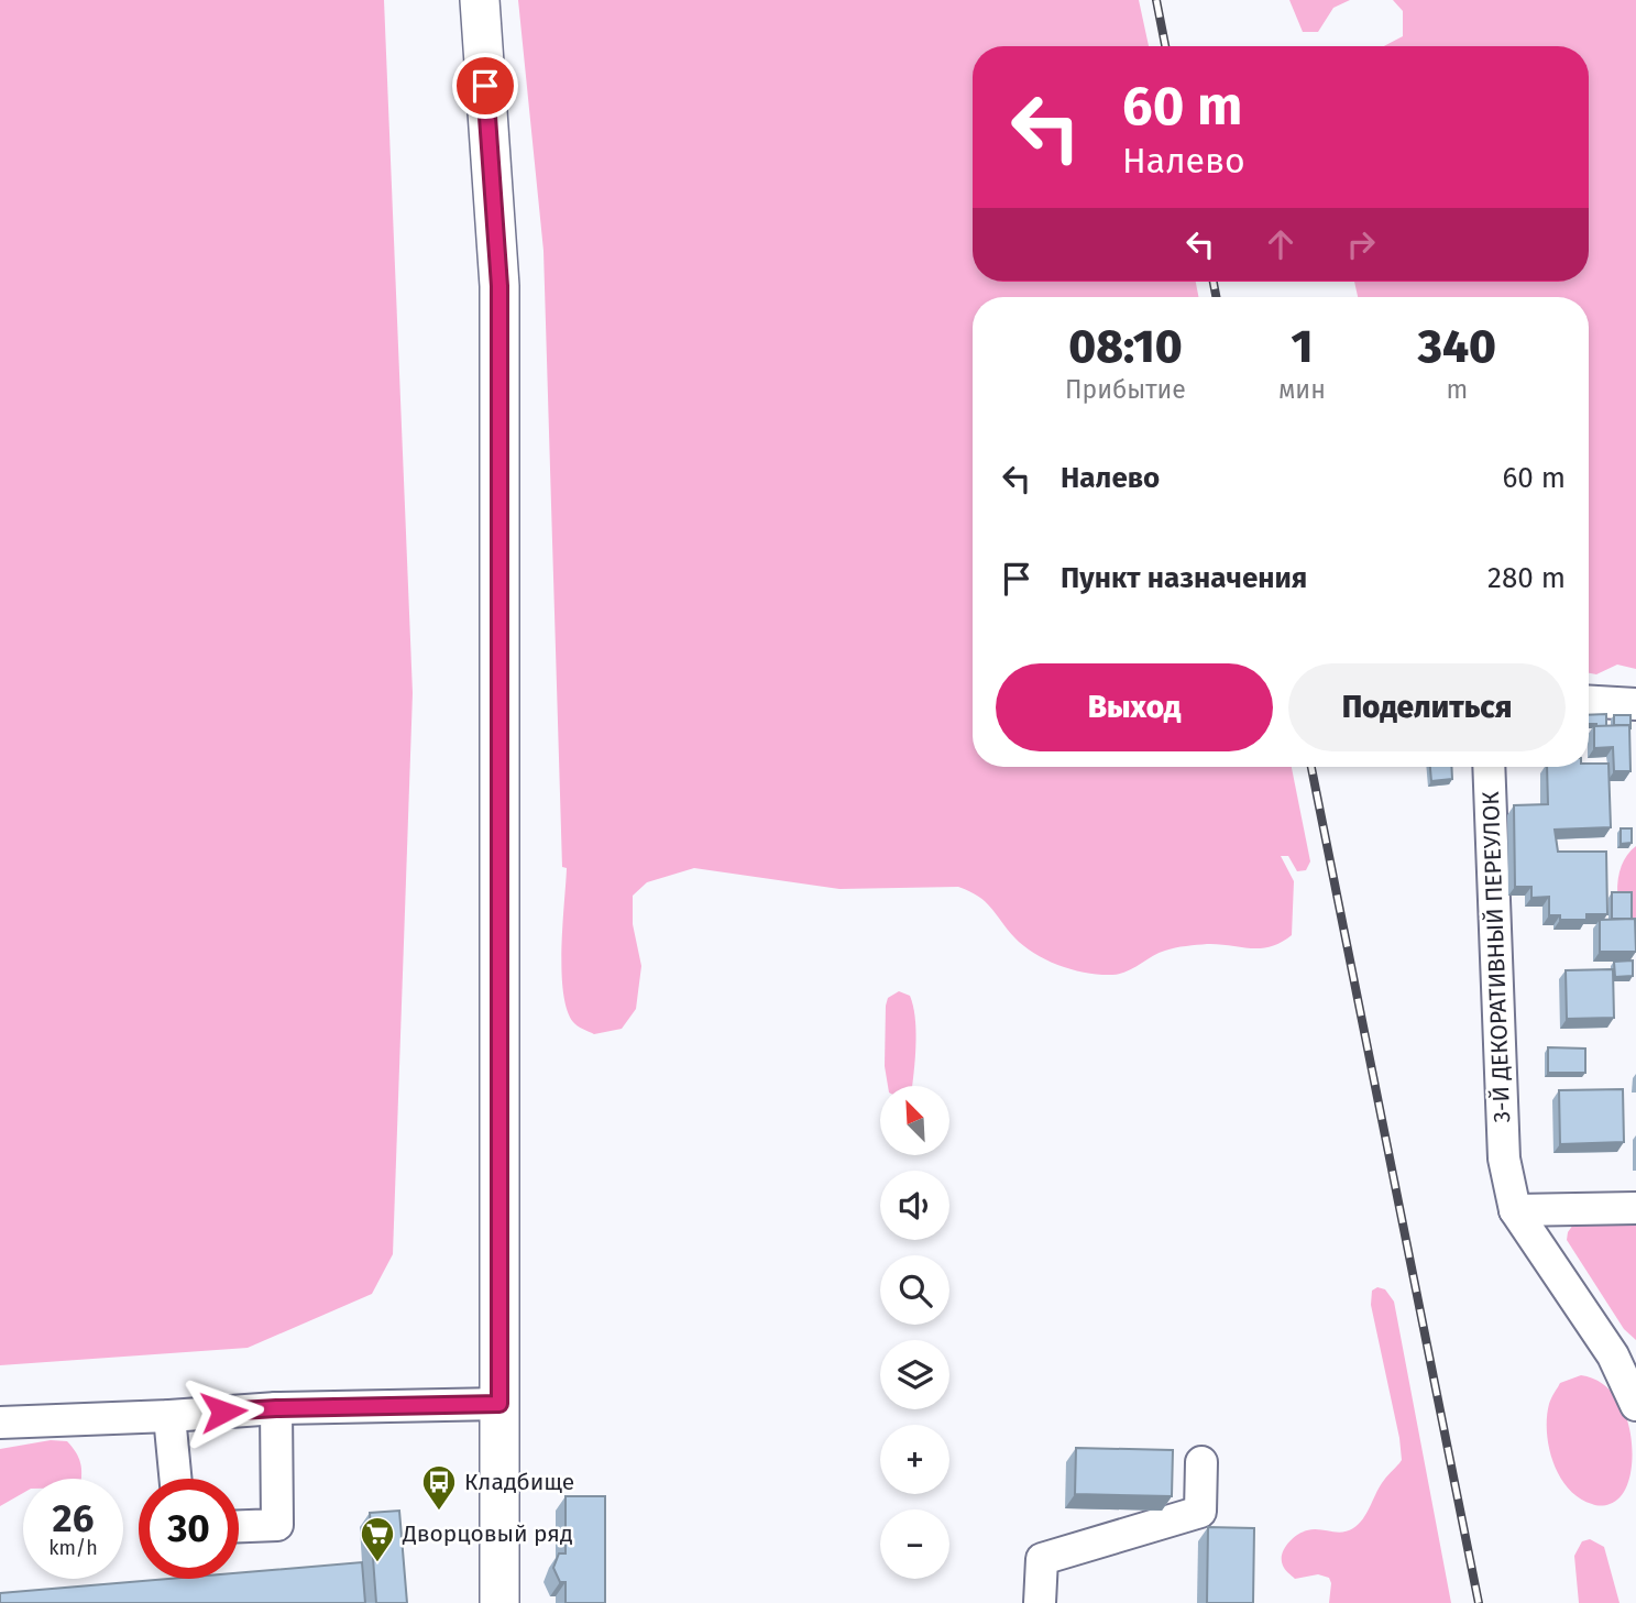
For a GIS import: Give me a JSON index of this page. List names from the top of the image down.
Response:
{
  "streets": {
    "street": ["3-Й ДЕКОРАТИВНЫЙ ПЕРЕУЛОК"]
  },
  "places": {
    "bus stop": ["Кладбище"],
    "supermarket": ["Дворцовый ряд"]
  },
  "north": "top left",
  "page": {
    "turn": ["60 m", "Налево"],
    "eta": [
      "08:10",
      "Прибытие",
      "1",
      "мин",
      "340",
      "m"
    ],
    "list": [
      {
        "name": "Налево",
        "value": "60 m"
      },
      {
        "name": "Пункт назначения",
        "value": "280 m"
      }
    ],
    "buttons": ["Выход", "Поделиться"],
    "map_buttons": ["+", "−"],
    "speed": "26 km/h",
    "limit": "30"
  }
}
